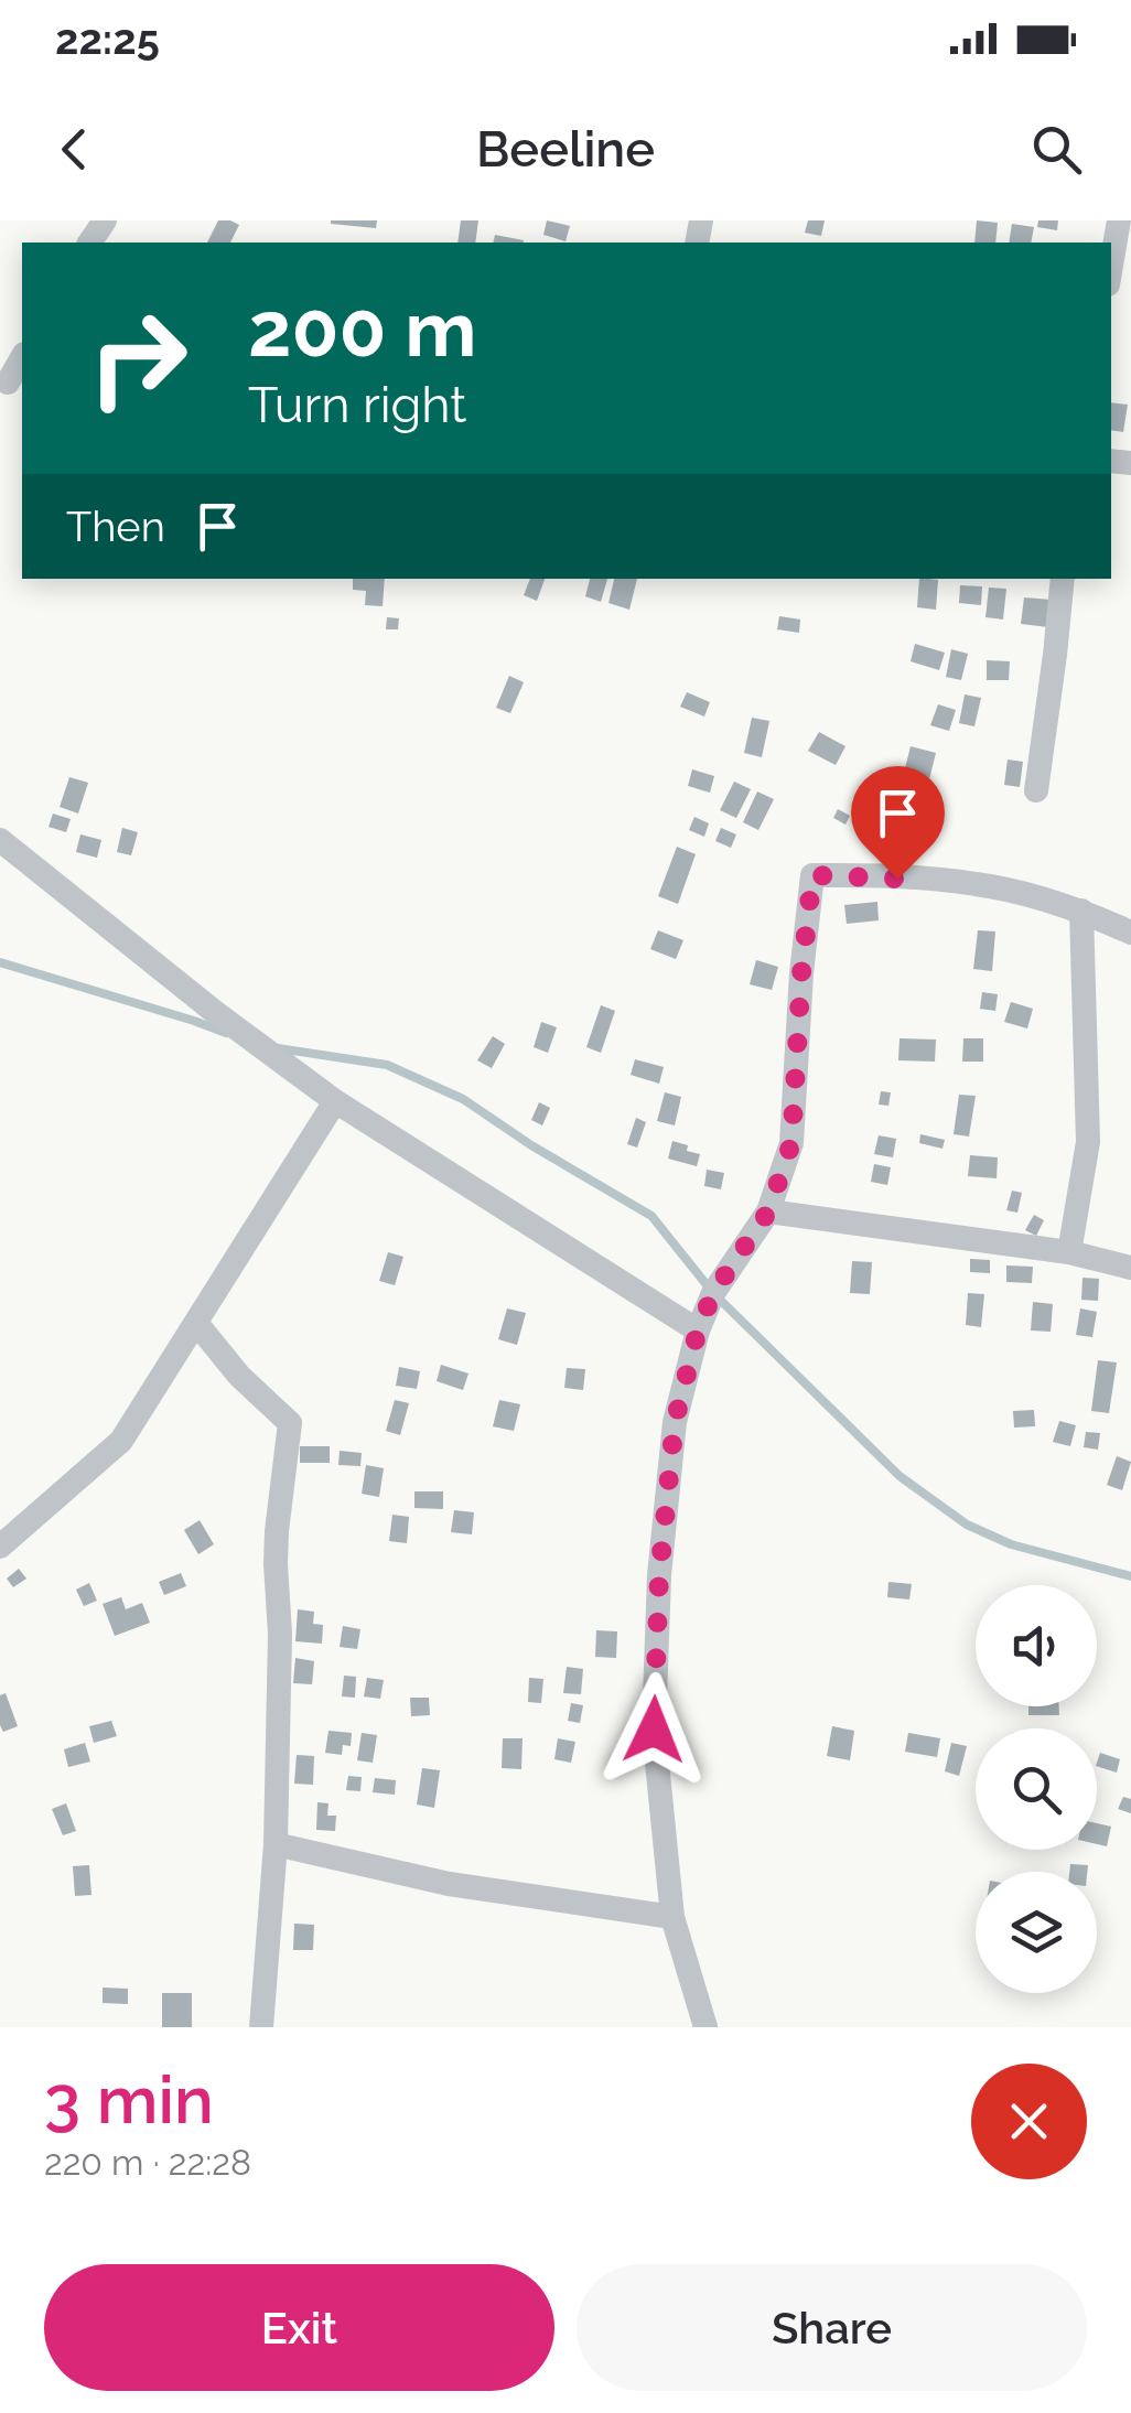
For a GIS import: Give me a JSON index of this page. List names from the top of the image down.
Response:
{
  "page": {
    "status": "22:25",
    "header": "Beeline",
    "turn": ["200 m", "Turn right"],
    "then": "Then",
    "heading": ["3 min", "220 m · 22:28"],
    "buttons": ["Exit", "Share"]
  }
}
